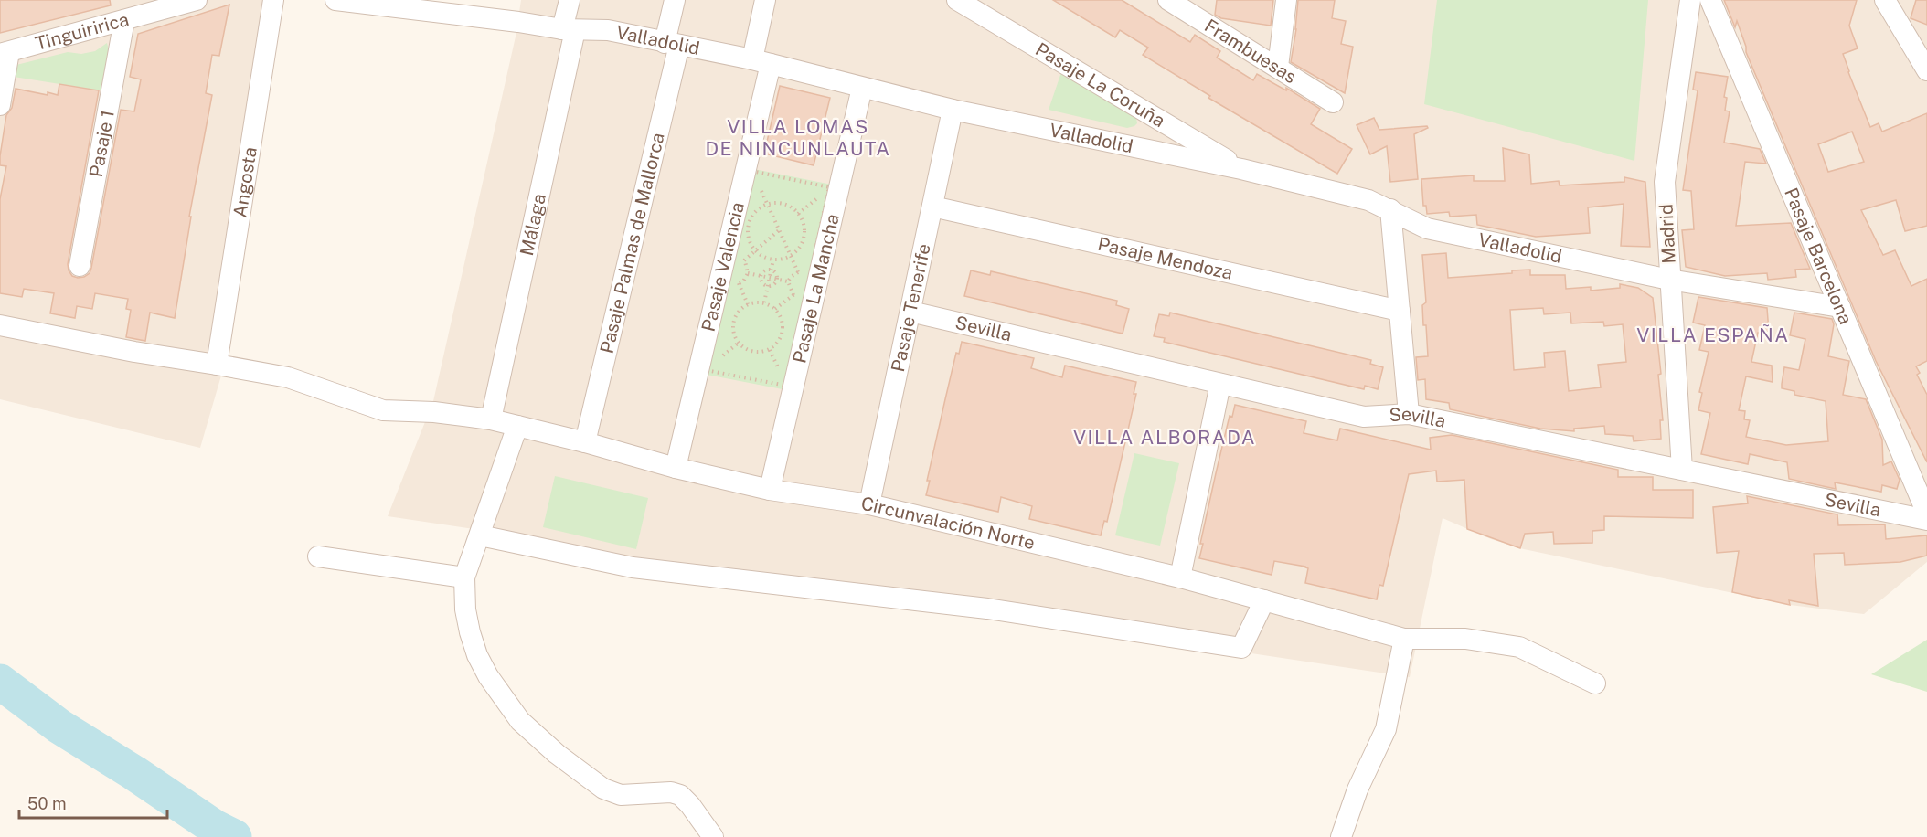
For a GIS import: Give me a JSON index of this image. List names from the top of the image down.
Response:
{
  "streets": {
    "street": [
      "Tinguiririca",
      "Valladolid",
      "Frambuesas",
      "Pasaje La Coruña",
      "Pasaje 1",
      "Angosta",
      "Málaga",
      "Madrid",
      "Pasaje Palmas de Mallorca",
      "Pasaje Barcelona",
      "Pasaje Mendoza",
      "Pasaje Valencia",
      "Pasaje La Mancha",
      "Pasaje Tenerife",
      "Sevilla",
      "Circunvalación Norte"
    ]
  },
  "crossings": [
    ["Tinguiririca", "Pasaje 1"],
    ["Valladolid", "Pasaje La Coruña"],
    ["Valladolid", "Málaga"],
    ["Valladolid", "Madrid"],
    ["Valladolid", "Pasaje Palmas de Mallorca"],
    ["Valladolid", "Pasaje Barcelona"],
    ["Valladolid", "Pasaje Valencia"],
    ["Valladolid", "Pasaje La Mancha"],
    ["Valladolid", "Pasaje Tenerife"],
    ["Angosta", "Circunvalación Norte"],
    ["Málaga", "Circunvalación Norte"],
    ["Madrid", "Sevilla"],
    ["Pasaje Palmas de Mallorca", "Circunvalación Norte"],
    ["Pasaje Mendoza", "Pasaje Tenerife"],
    ["Pasaje Valencia", "Circunvalación Norte"],
    ["Pasaje La Mancha", "Circunvalación Norte"],
    ["Pasaje Tenerife", "Sevilla"],
    ["Pasaje Tenerife", "Circunvalación Norte"]
  ],
  "districts": ["VILLA LOMAS DE NINCUNLAUTA", "VILLA ESPAÑA", "VILLA ALBORADA"],
  "scale_bar": "50 m"
}
